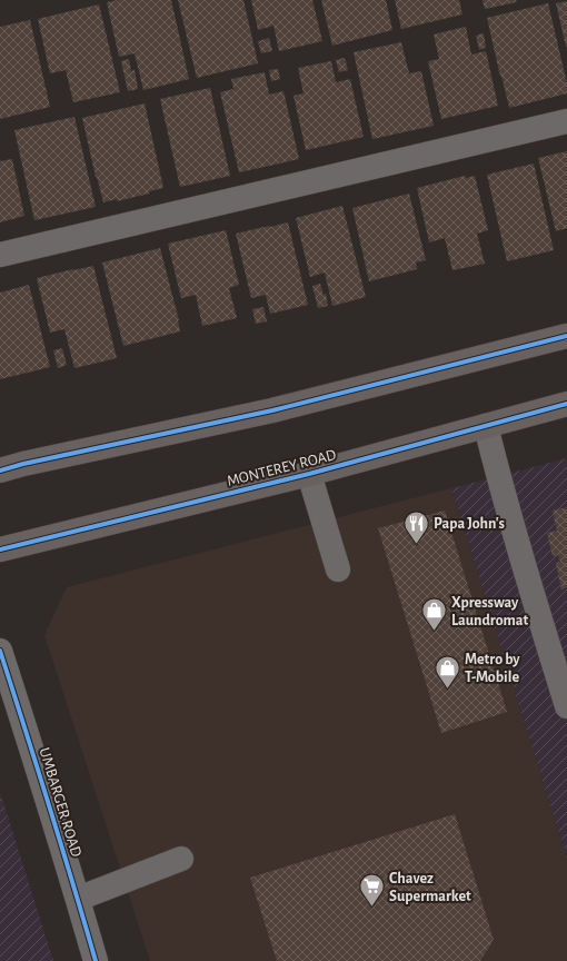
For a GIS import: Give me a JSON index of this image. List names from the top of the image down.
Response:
{
  "streets": {
    "main road": ["MONTEREY ROAD"],
    "street": ["UMBARGER ROAD"]
  },
  "places": {
    "restaurant": ["Papa John's"],
    "shop": ["Xpressway Laundromat", "Metro by T-Mobile"],
    "supermarket": ["Chavez Supermarket"]
  }
}
